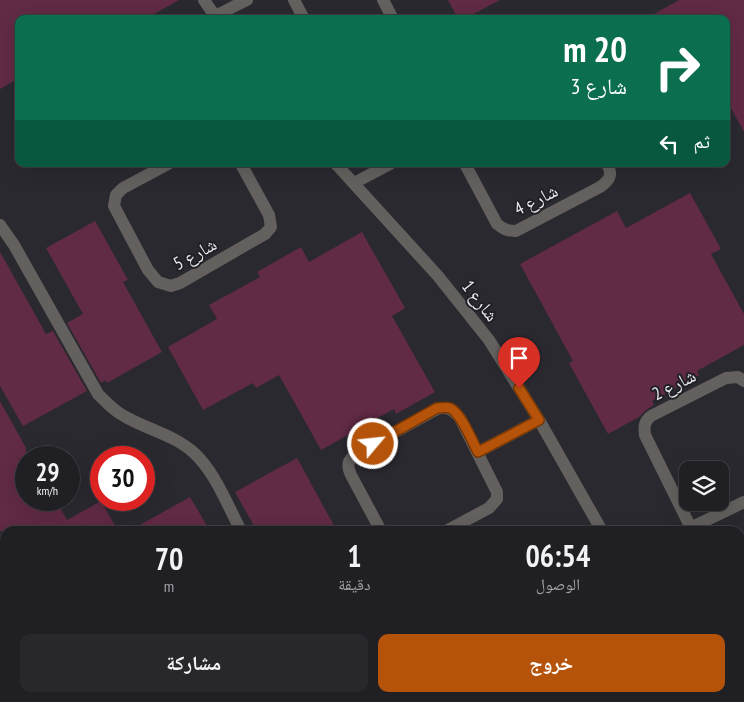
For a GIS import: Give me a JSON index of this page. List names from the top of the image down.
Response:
{
  "streets": {
    "street": [
      "شارع 4",
      "شارع 5",
      "شارع 1",
      "شارع 2"
    ]
  },
  "page": {
    "turn": ["20 m", "شارع 3"],
    "then": "ثم",
    "speed": "29 km/h",
    "limit": "30",
    "eta": [
      "06:54",
      "الوصول",
      "1",
      "دقيقة",
      "70",
      "m"
    ],
    "buttons": ["خروج", "مشاركة"]
  }
}
